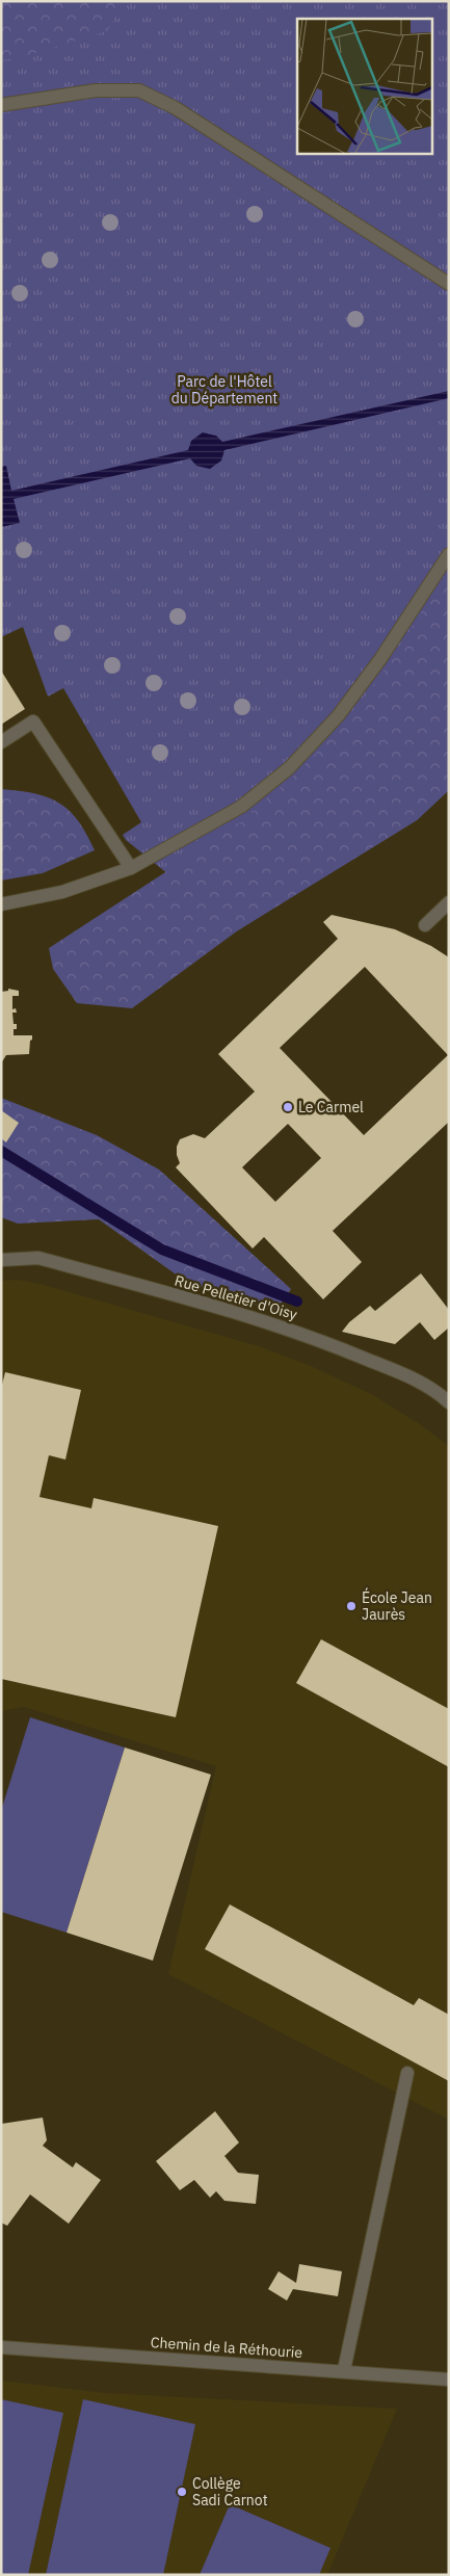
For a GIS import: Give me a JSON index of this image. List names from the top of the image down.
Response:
{
  "streets": {
    "street": ["Rue Pelletier d'Oisy", "Chemin de la Réthourie"]
  },
  "parks": ["Parc de l'Hôtel du Département"],
  "places": ["Le Carmel", "École Jean Jaurès", "Collège Sadi Carnot"]
}
